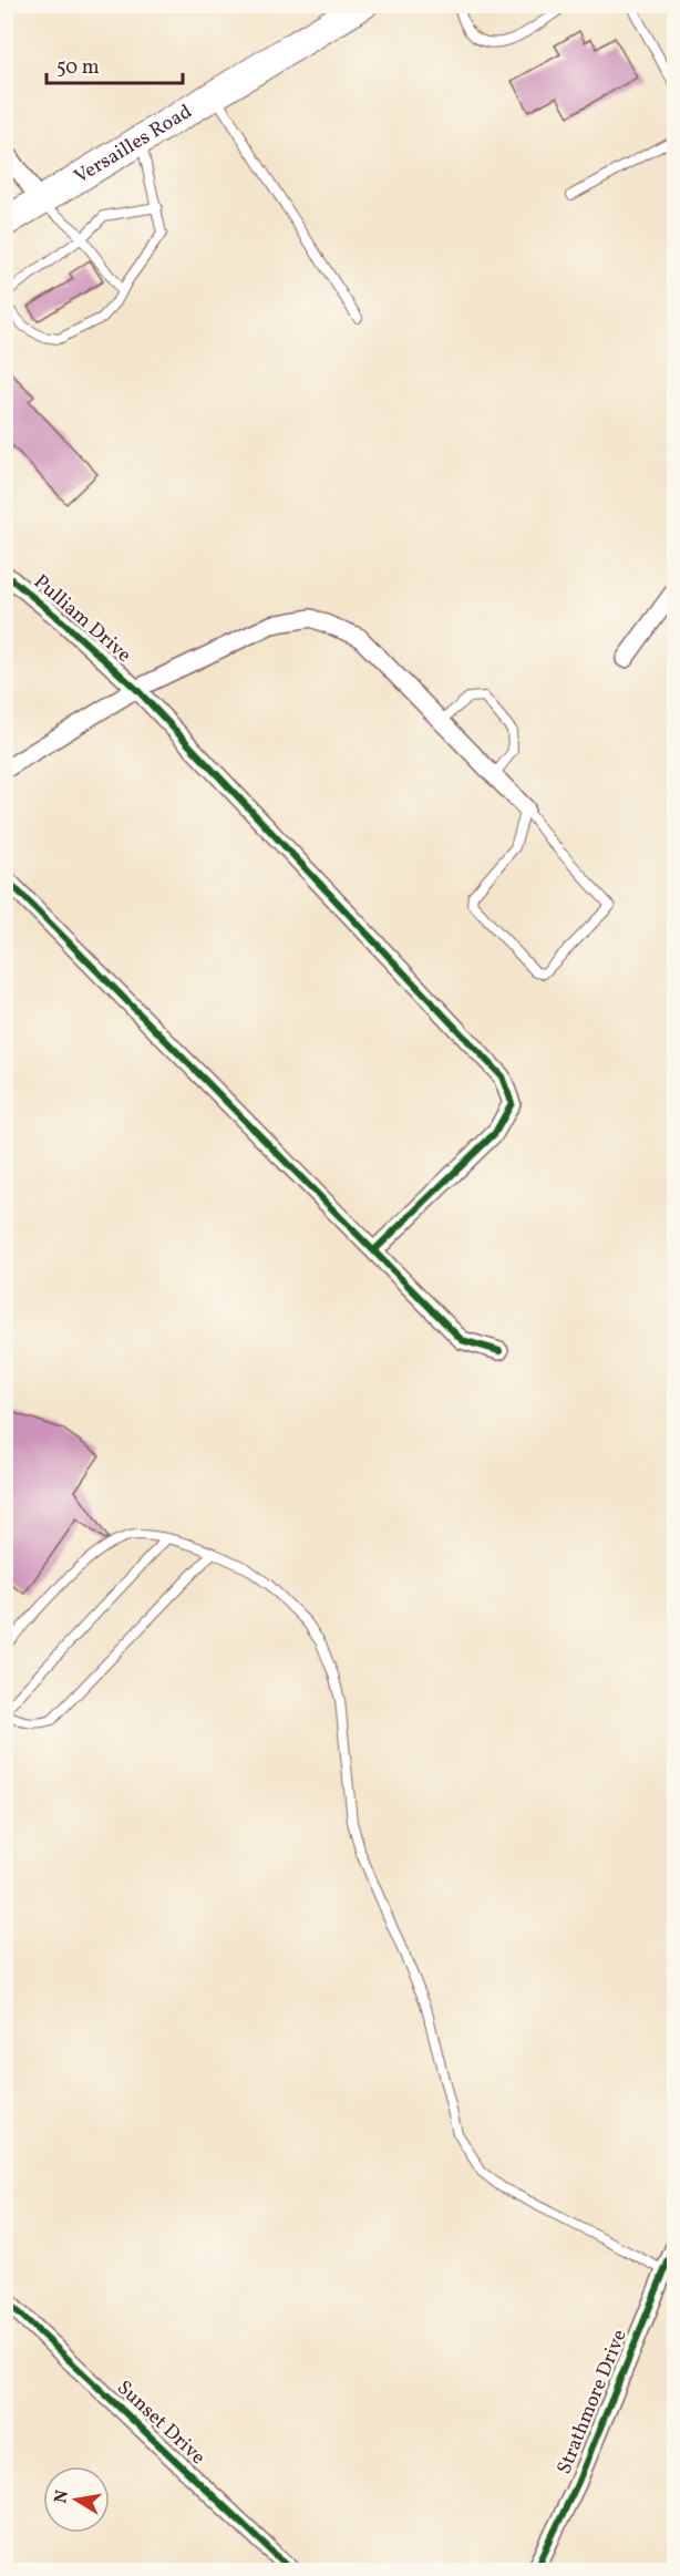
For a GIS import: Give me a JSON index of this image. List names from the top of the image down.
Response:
{
  "streets": {
    "highway": ["Versailles Road"],
    "street": ["Pulliam Drive", "Strathmore Drive", "Sunset Drive"]
  },
  "scale_bar": "50 m",
  "north": "left"
}
